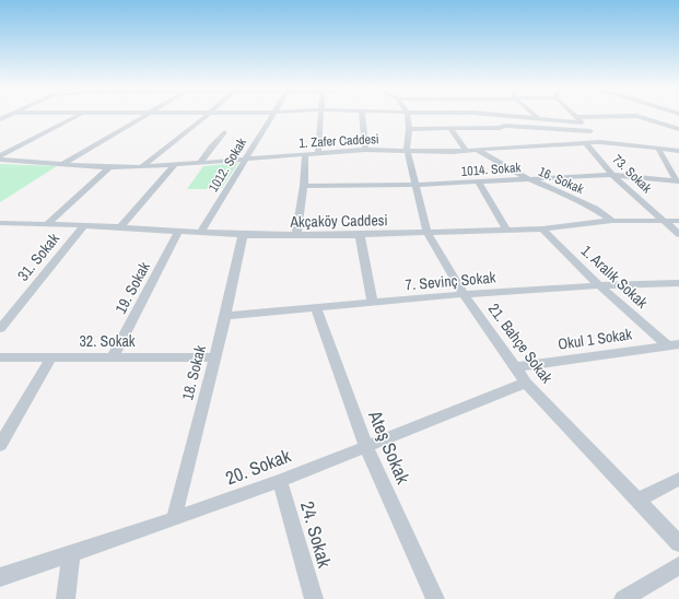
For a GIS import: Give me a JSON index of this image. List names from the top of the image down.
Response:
{
  "streets": {
    "street": [
      "1. Zafer Caddesi",
      "1012. Sokak",
      "1014. Sokak",
      "73. Sokak",
      "16. Sokak",
      "Akçaköy Caddesi",
      "31. Sokak",
      "1. Aralık Sokak",
      "7. Sevinç Sokak",
      "19. Sokak",
      "Okul 1 Sokak",
      "32. Sokak",
      "21. Bahçe Sokak",
      "18. Sokak",
      "Ateş Sokak",
      "20. Sokak",
      "24. Sokak"
    ]
  },
  "crossings": [
    ["1. Zafer Caddesi", "1012. Sokak"],
    ["1. Zafer Caddesi", "73. Sokak"],
    ["1. Zafer Caddesi", "16. Sokak"],
    ["1. Zafer Caddesi", "21. Bahçe Sokak"],
    ["1012. Sokak", "Akçaköy Caddesi"],
    ["1014. Sokak", "73. Sokak"],
    ["1014. Sokak", "16. Sokak"],
    ["1014. Sokak", "21. Bahçe Sokak"],
    ["73. Sokak", "Akçaköy Caddesi"],
    ["16. Sokak", "Akçaköy Caddesi"],
    ["Akçaköy Caddesi", "31. Sokak"],
    ["Akçaköy Caddesi", "1. Aralık Sokak"],
    ["Akçaköy Caddesi", "19. Sokak"],
    ["Akçaköy Caddesi", "21. Bahçe Sokak"],
    ["Akçaköy Caddesi", "18. Sokak"],
    ["1. Aralık Sokak", "7. Sevinç Sokak"],
    ["1. Aralık Sokak", "Okul 1 Sokak"],
    ["7. Sevinç Sokak", "21. Bahçe Sokak"],
    ["7. Sevinç Sokak", "18. Sokak"],
    ["7. Sevinç Sokak", "Ateş Sokak"],
    ["19. Sokak", "32. Sokak"],
    ["Okul 1 Sokak", "21. Bahçe Sokak"],
    ["32. Sokak", "18. Sokak"],
    ["21. Bahçe Sokak", "20. Sokak"],
    ["18. Sokak", "20. Sokak"],
    ["Ateş Sokak", "20. Sokak"],
    ["20. Sokak", "24. Sokak"]
  ]
}
